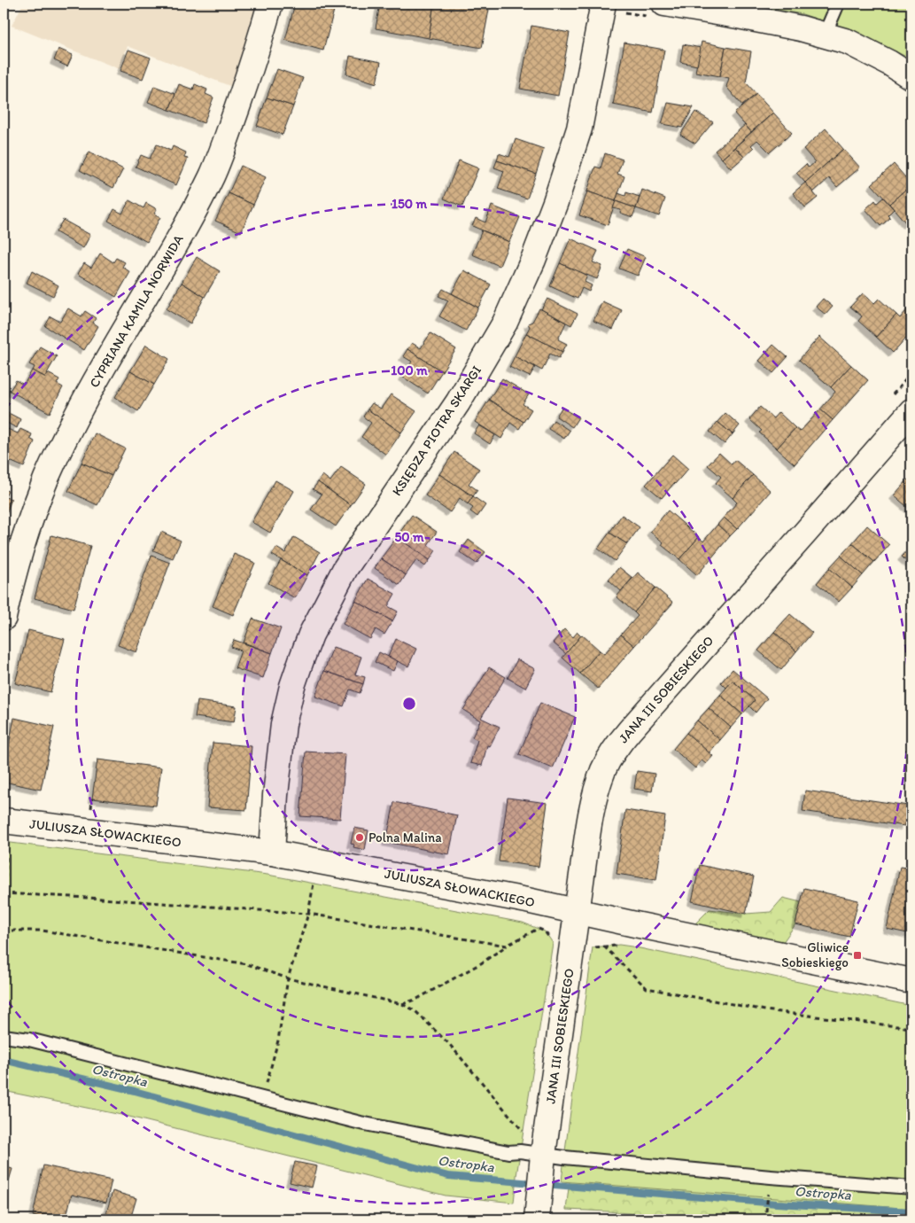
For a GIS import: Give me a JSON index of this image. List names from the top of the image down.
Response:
{
  "streets": {
    "street": [
      "CYPRIANA KAMILA NORWIDA",
      "KSIĘDZA PIOTRA SKARGI",
      "JANA III SOBIESKIEGO",
      "JULIUSZA SŁOWACKIEGO"
    ]
  },
  "crossings": [
    ["KSIĘDZA PIOTRA SKARGI", "JULIUSZA SŁOWACKIEGO"],
    ["JANA III SOBIESKIEGO", "JULIUSZA SŁOWACKIEGO"]
  ],
  "water": ["Ostropka"],
  "places": {
    "other": ["Polna Malina"],
    "transit": ["Gliwice Sobieskiego"]
  },
  "rings": ["150 m", "100 m", "50 m"]
}
